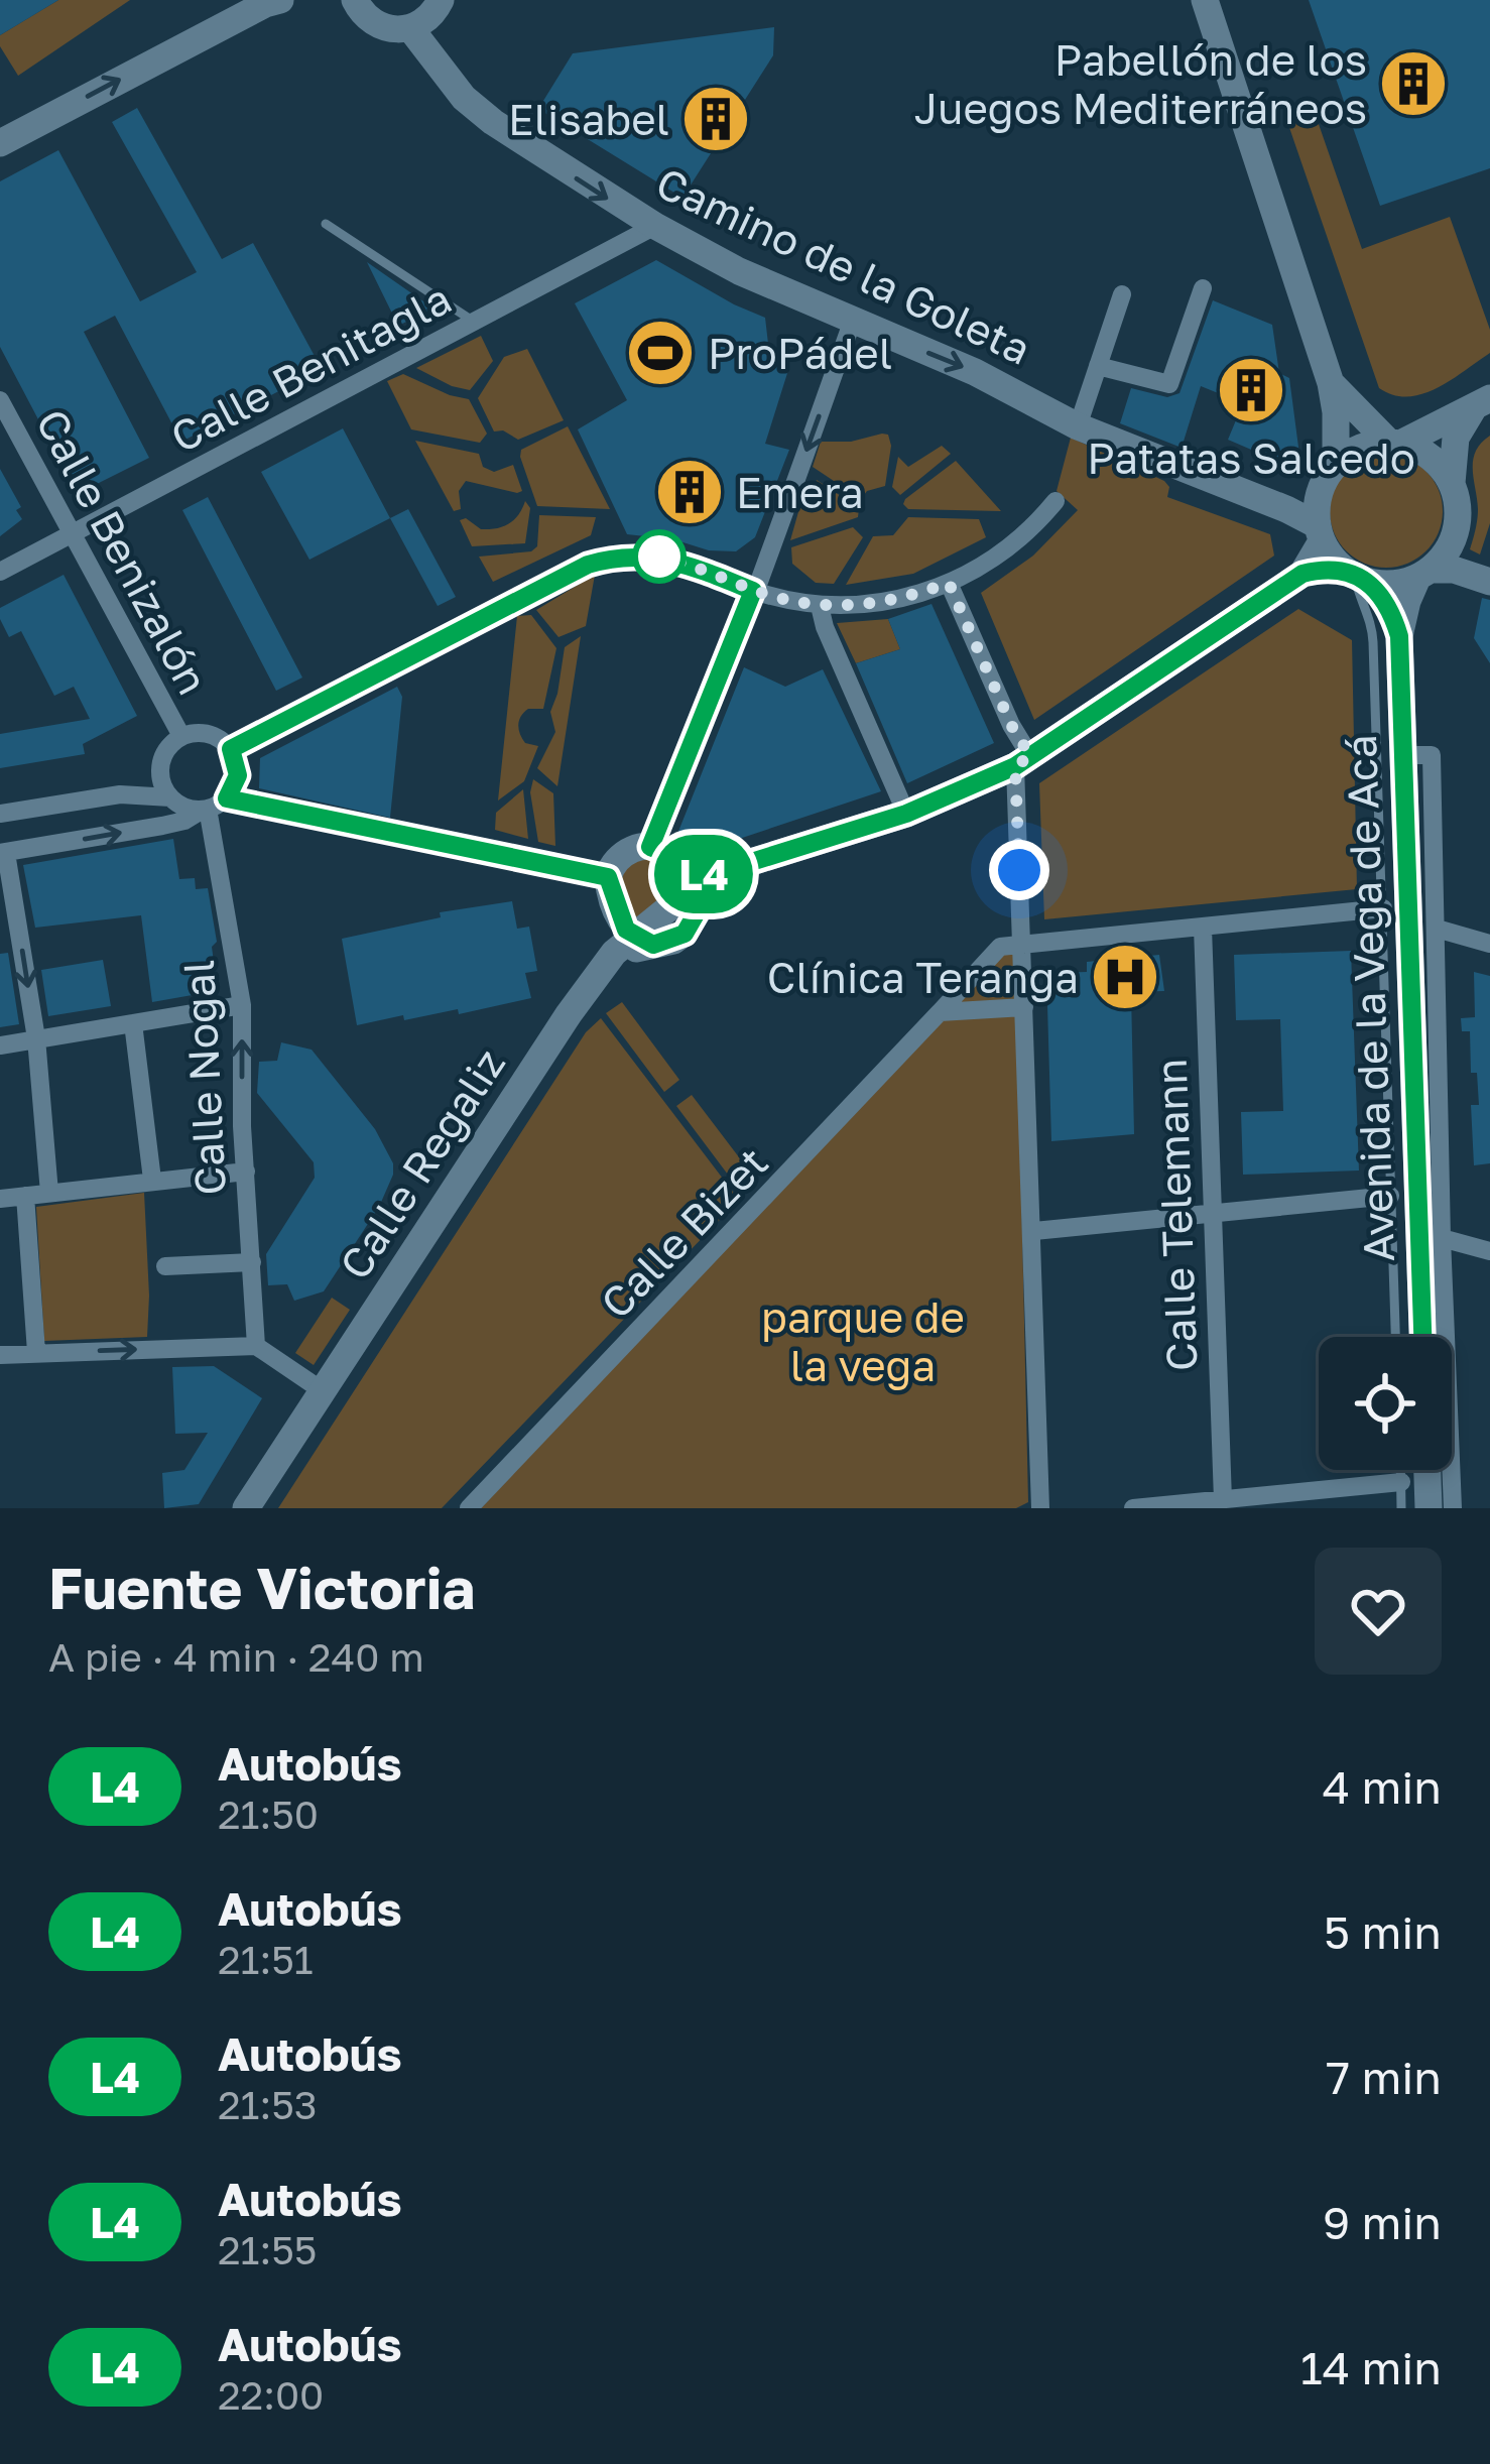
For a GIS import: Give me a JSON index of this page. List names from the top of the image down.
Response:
{
  "streets": {
    "main road": ["Camino de la Goleta", "Avenida de la Vega de Acá", "Calle Regaliz"],
    "street": [
      "Calle Benitagla",
      "Calle Benizalón",
      "Calle Nogal",
      "Calle Telemann",
      "Calle Bizet"
    ]
  },
  "crossings": [
    ["Camino de la Goleta", "Calle Benitagla"],
    ["Camino de la Goleta", "Avenida de la Vega de Acá"],
    ["Calle Benitagla", "Calle Benizalón"],
    ["Calle Benizalón", "Calle Nogal"]
  ],
  "one_way": ["Camino de la Goleta"],
  "parks": ["parque de la vega"],
  "places": {
    "building": [
      "Pabellón de los Juegos Mediterráneos",
      "Elisabel",
      "Patatas Salcedo",
      "Emera"
    ],
    "sports": ["ProPádel"],
    "hospital": ["Clínica Teranga"]
  },
  "lines": ["bus line L4"],
  "page": {
    "on_map": "L4",
    "heading": ["Fuente Victoria", "A pie · 4 min · 240 m"],
    "list": [
      {
        "mark": "L4",
        "name": "Autobús",
        "note": "21:50",
        "value": "4 min"
      },
      {
        "mark": "L4",
        "name": "Autobús",
        "note": "21:51",
        "value": "5 min"
      },
      {
        "mark": "L4",
        "name": "Autobús",
        "note": "21:53",
        "value": "7 min"
      },
      {
        "mark": "L4",
        "name": "Autobús",
        "note": "21:55",
        "value": "9 min"
      },
      {
        "mark": "L4",
        "name": "Autobús",
        "note": "22:00",
        "value": "14 min"
      }
    ]
  }
}
